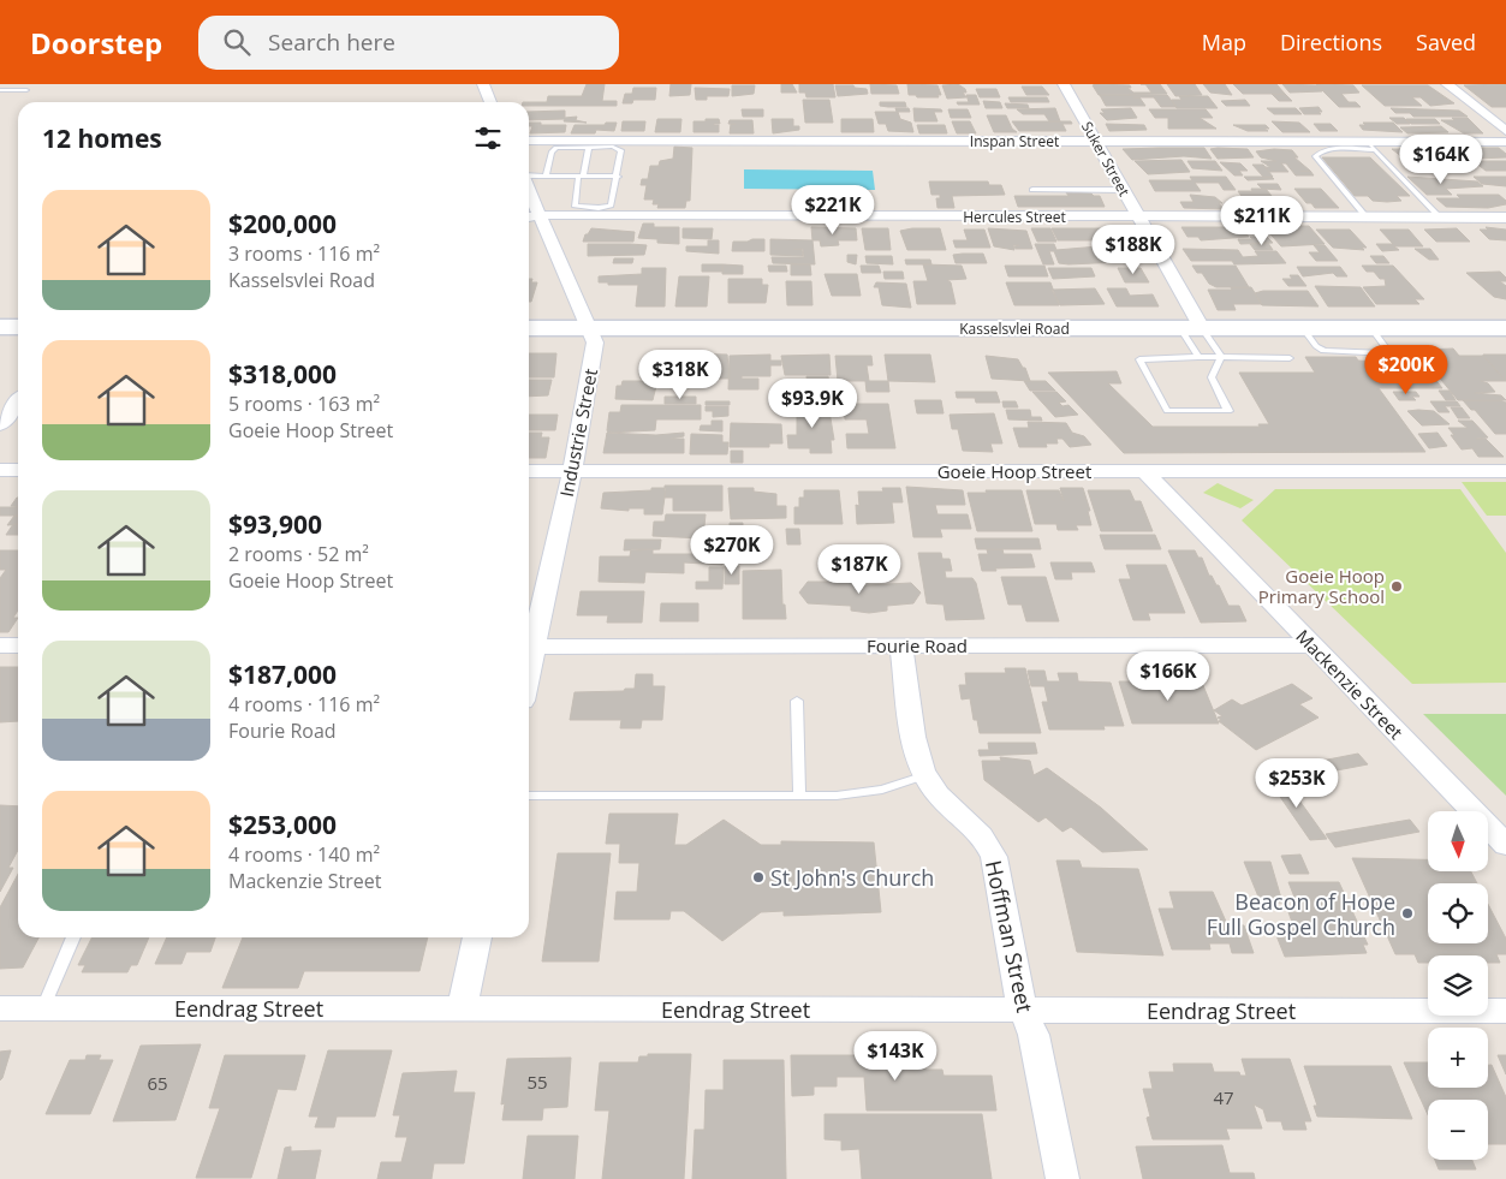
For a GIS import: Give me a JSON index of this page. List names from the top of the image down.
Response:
{
  "streets": {
    "street": [
      "Inspan Street",
      "Suker Street",
      "Hercules Street",
      "Kasselsvlei Road",
      "Industrie Street",
      "Goeie Hoop Street",
      "Fourie Road",
      "Mackenzie Street",
      "Hoffman Street",
      "Eendrag Street"
    ]
  },
  "crossings": [
    ["Inspan Street", "Suker Street"],
    ["Suker Street", "Hercules Street"],
    ["Suker Street", "Kasselsvlei Road"],
    ["Hercules Street", "Industrie Street"],
    ["Kasselsvlei Road", "Industrie Street"],
    ["Industrie Street", "Goeie Hoop Street"],
    ["Goeie Hoop Street", "Mackenzie Street"],
    ["Fourie Road", "Mackenzie Street"],
    ["Fourie Road", "Hoffman Street"],
    ["Hoffman Street", "Eendrag Street"]
  ],
  "places": ["Goeie Hoop Primary School", "St John's Church", "Beacon of Hope Full Gospel Church"],
  "house_numbers": ["55", "65", "47"],
  "north": "bottom",
  "page": {
    "header": "Doorstep",
    "search": "Search here",
    "nav": ["Map", "Directions", "Saved"],
    "heading": "12 homes",
    "price": [
      "$164K",
      "$221K",
      "$211K",
      "$188K",
      "$200K",
      "$318K",
      "$93.9K",
      "$270K",
      "$187K",
      "$166K",
      "$253K",
      "$143K"
    ],
    "list": [
      {
        "name": "$200,000",
        "note": "3 rooms · 116 m² · Kasselsvlei Road"
      },
      {
        "name": "$318,000",
        "note": "5 rooms · 163 m² · Goeie Hoop Street"
      },
      {
        "name": "$93,900",
        "note": "2 rooms · 52 m² · Goeie Hoop Street"
      },
      {
        "name": "$187,000",
        "note": "4 rooms · 116 m² · Fourie Road"
      },
      {
        "name": "$253,000",
        "note": "4 rooms · 140 m² · Mackenzie Street"
      }
    ],
    "map_buttons": ["+", "−"]
  }
}
